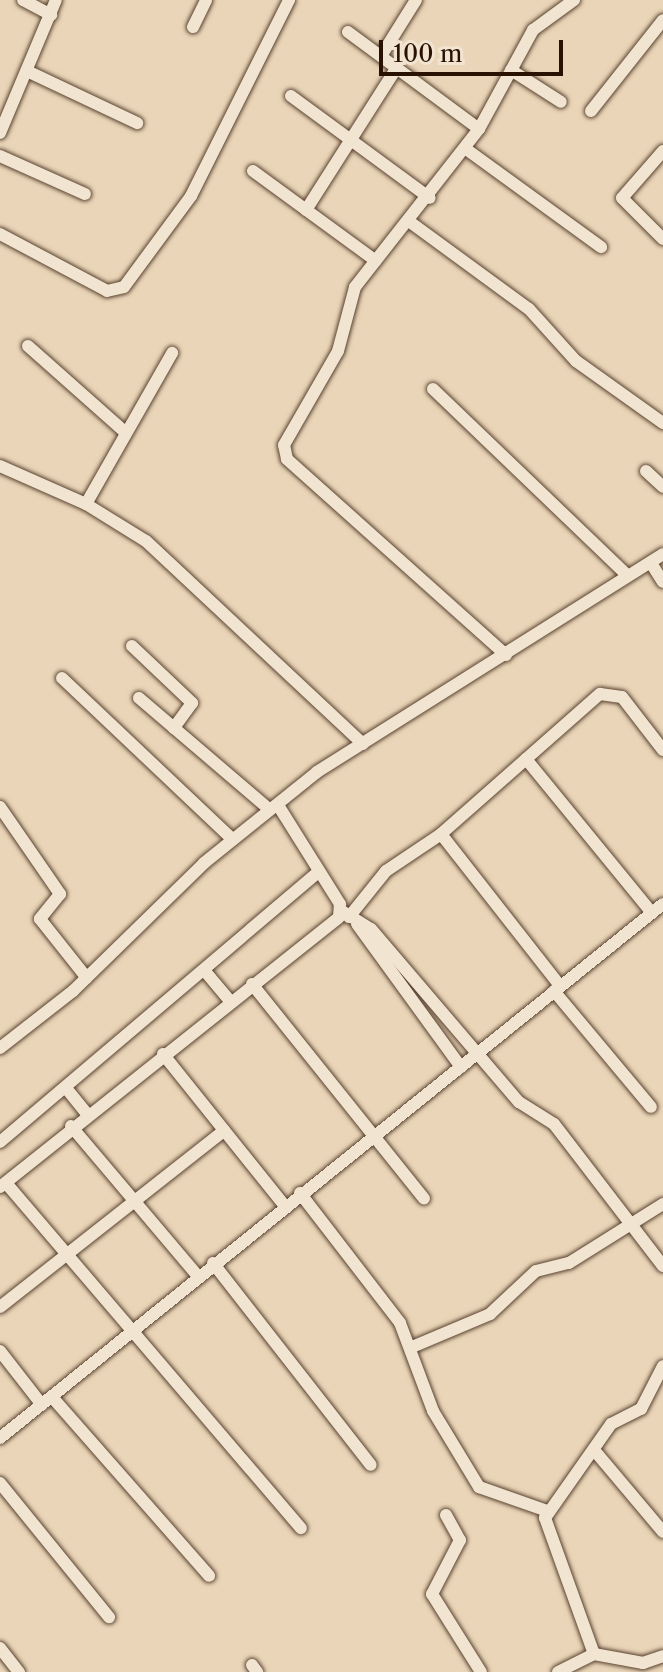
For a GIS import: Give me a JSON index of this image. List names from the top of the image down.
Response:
{
  "scale_bar": "100 m"
}
